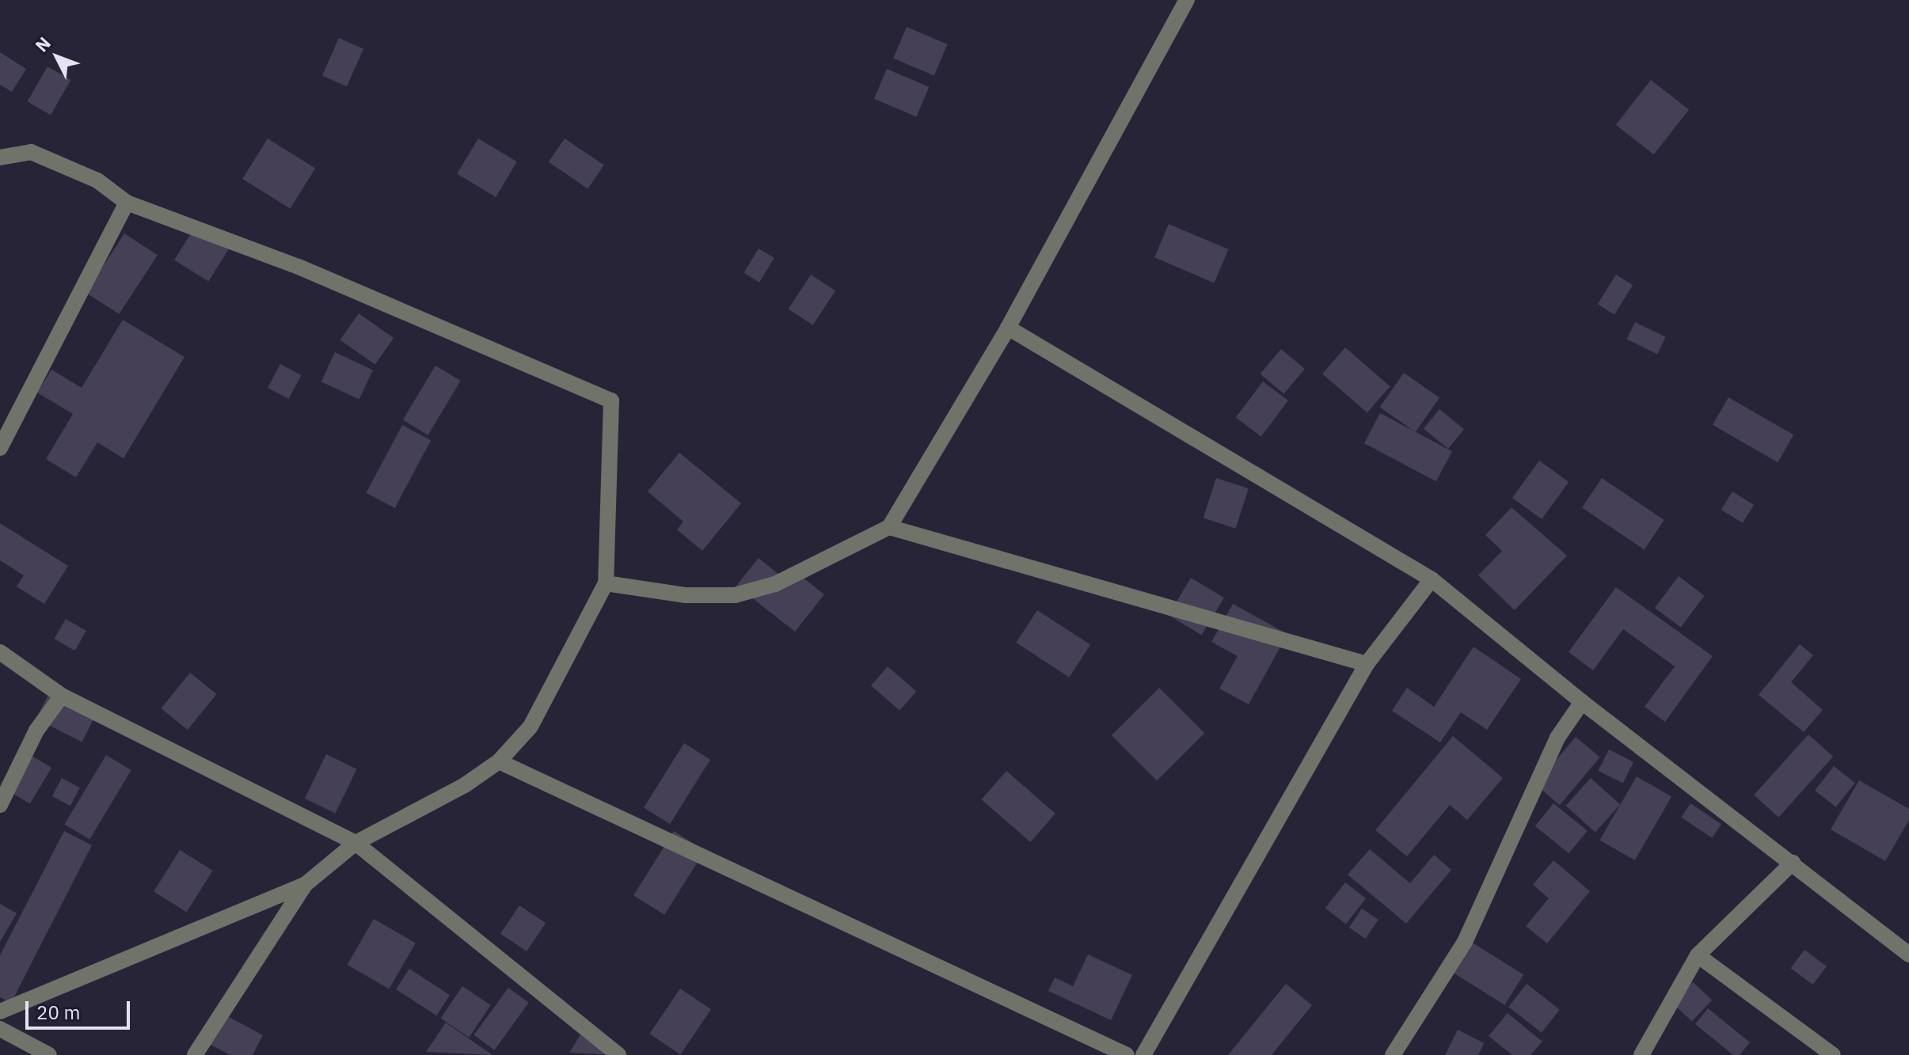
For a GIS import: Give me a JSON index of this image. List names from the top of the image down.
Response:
{
  "scale_bar": "20 m",
  "north": "top left"
}
